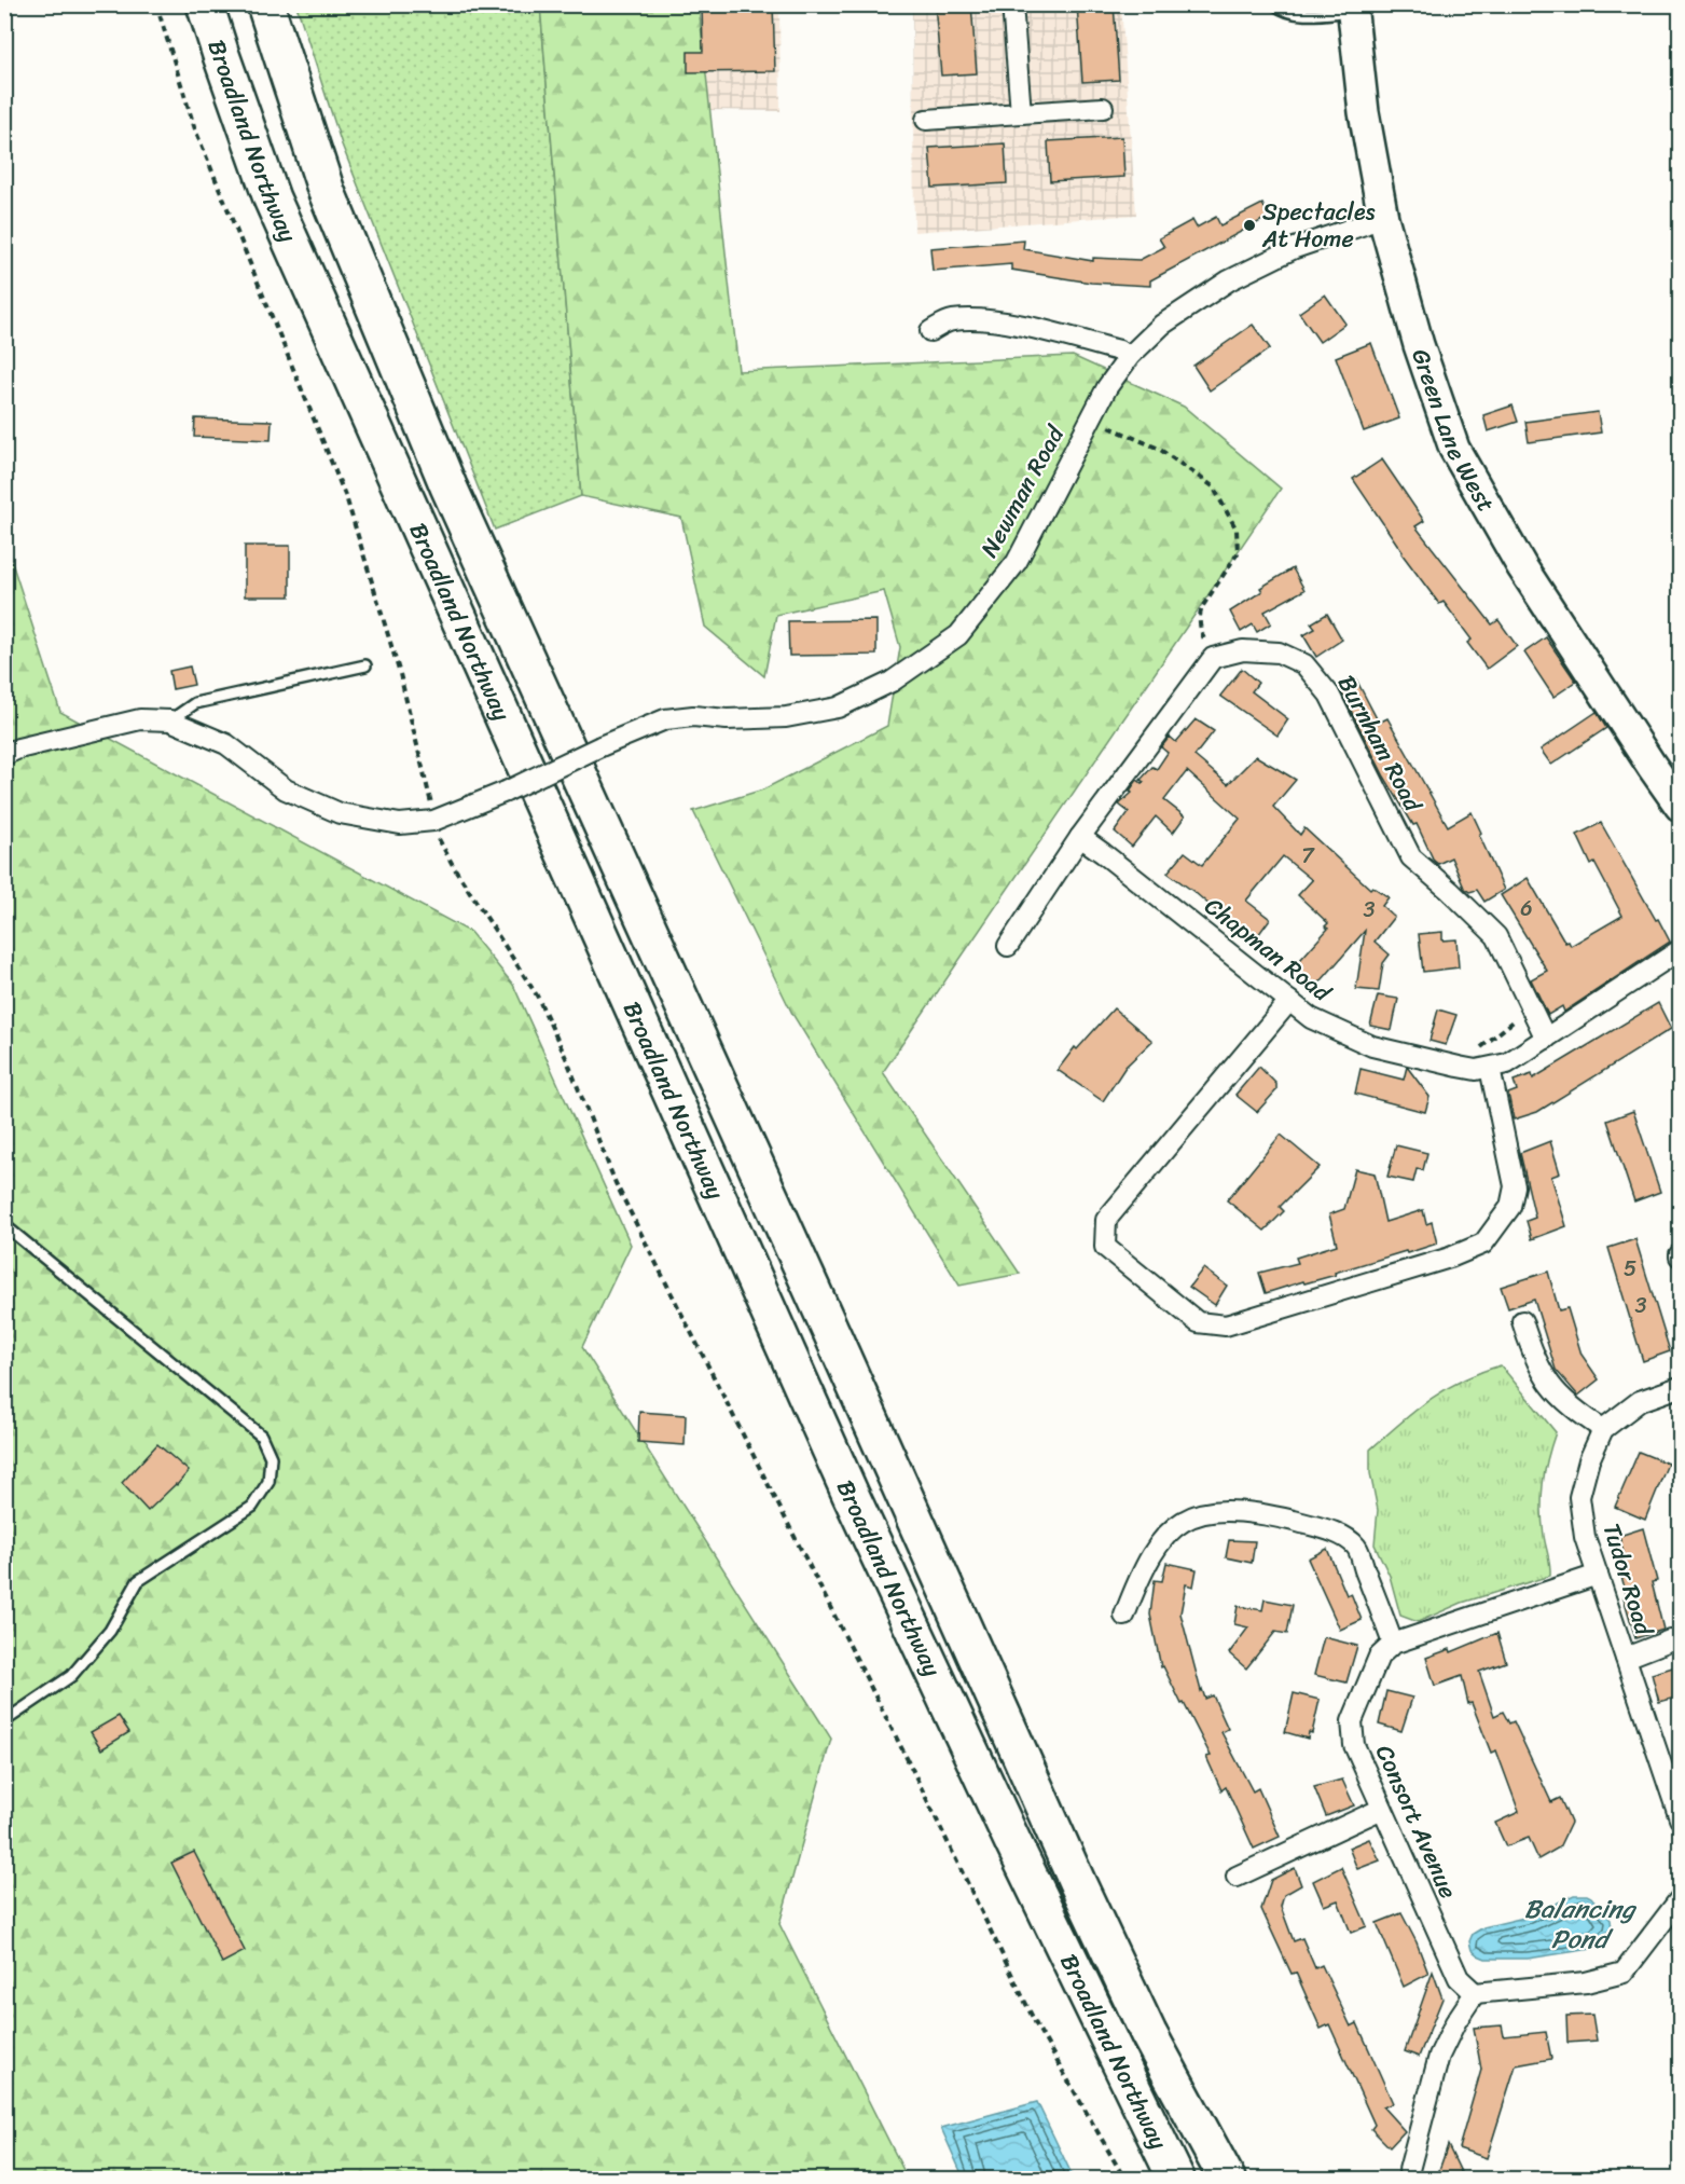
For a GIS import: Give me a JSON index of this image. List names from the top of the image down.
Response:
{
  "streets": {
    "highway": ["Broadland Northway"],
    "street": [
      "Green Lane West",
      "Newman Road",
      "Burnham Road",
      "Chapman Road",
      "Tudor Road",
      "Consort Avenue"
    ]
  },
  "crossings": [
    ["Green Lane West", "Newman Road"],
    ["Burnham Road", "Chapman Road"]
  ],
  "water": ["Balancing Pond"],
  "places": ["Spectacles At Home"],
  "house_numbers": [
    "7",
    "6",
    "3",
    "5",
    "3"
  ]
}
